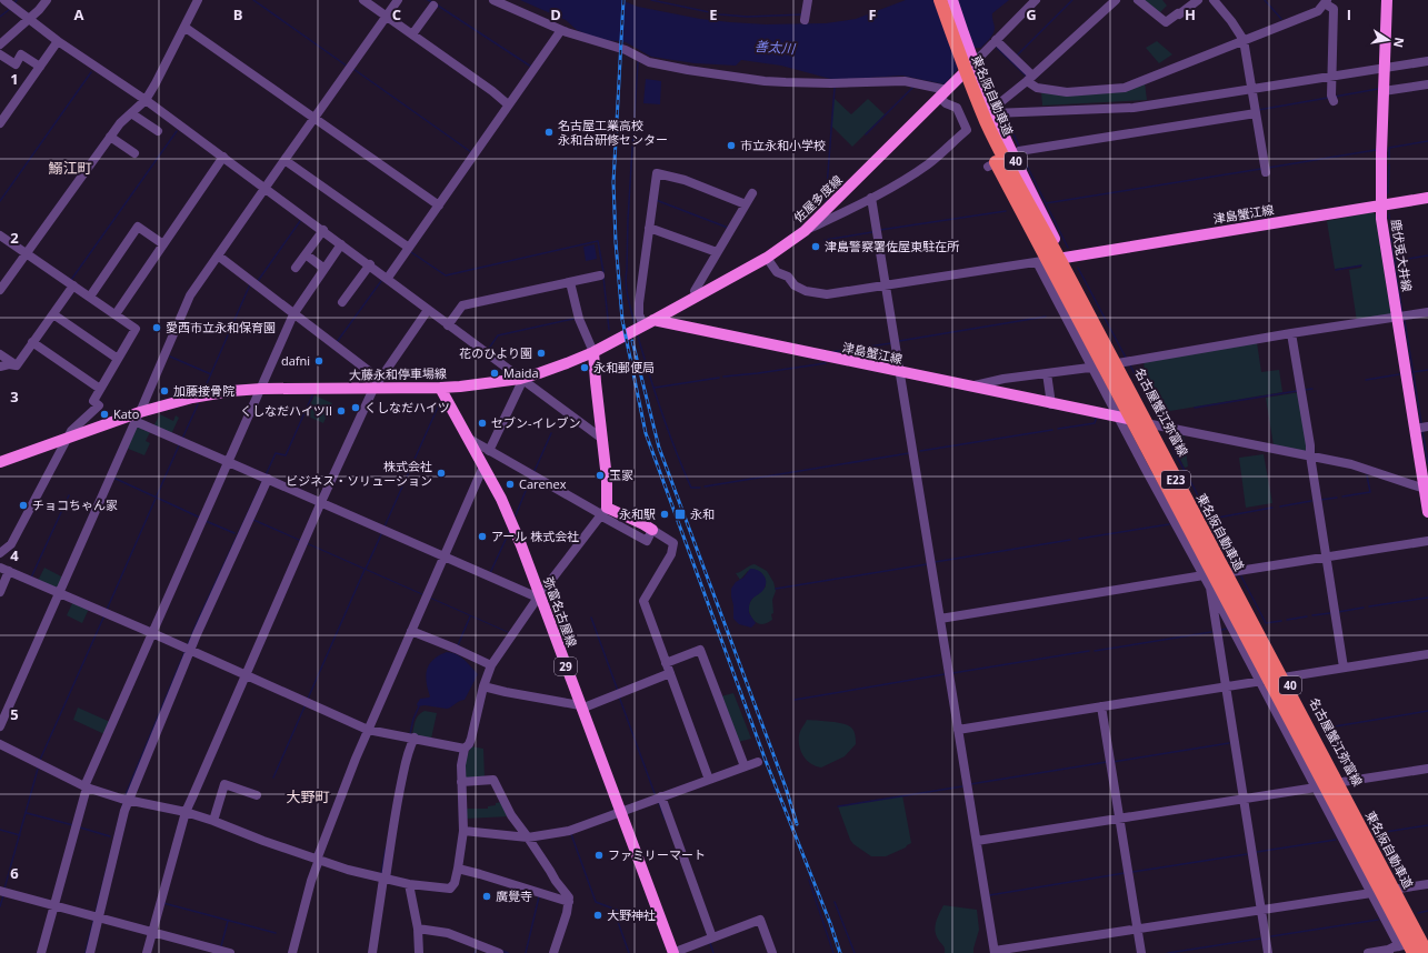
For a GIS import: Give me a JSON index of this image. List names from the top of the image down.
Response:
{
  "streets": {
    "highway": ["東名阪自動車道", "E23"],
    "main road": [
      "40",
      "佐屋多度線",
      "津島蟹江線",
      "鹿伏兎大井線",
      "大藤永和停車場線",
      "名古屋蟹江弥富線",
      "弥富名古屋線",
      "29"
    ]
  },
  "crossings": [
    ["東名阪自動車道", "名古屋蟹江弥富線"],
    ["佐屋多度線", "津島蟹江線"],
    ["佐屋多度線", "名古屋蟹江弥富線"],
    ["津島蟹江線", "鹿伏兎大井線"],
    ["津島蟹江線", "名古屋蟹江弥富線"],
    ["大藤永和停車場線", "弥富名古屋線"]
  ],
  "districts": ["鰯江町", "大野町"],
  "water": ["善太川"],
  "places": {
    "other": [
      "名古屋工業高校 永和台研修センター",
      "市立永和小学校",
      "津島警察署佐屋東駐在所",
      "愛西市立永和保育園",
      "花のひより園",
      "dafni",
      "永和郵便局",
      "Maida",
      "加藤接骨院",
      "くしなだハイツ",
      "くしなだハイツII",
      "Kato",
      "セブン-イレブン",
      "株式会社 ビジネス・ソリューション",
      "玉家",
      "Carenex",
      "チョコちゃん家",
      "永和駅",
      "アール 株式会社",
      "ファミリーマート",
      "廣覺寺",
      "大野神社"
    ],
    "transit": ["永和"]
  },
  "north": "right",
  "grid": {
    "columns": [
      "A",
      "B",
      "C",
      "D",
      "E",
      "F",
      "G",
      "H",
      "I"
    ],
    "rows": [
      "1",
      "2",
      "3",
      "4",
      "5",
      "6"
    ]
  }
}
